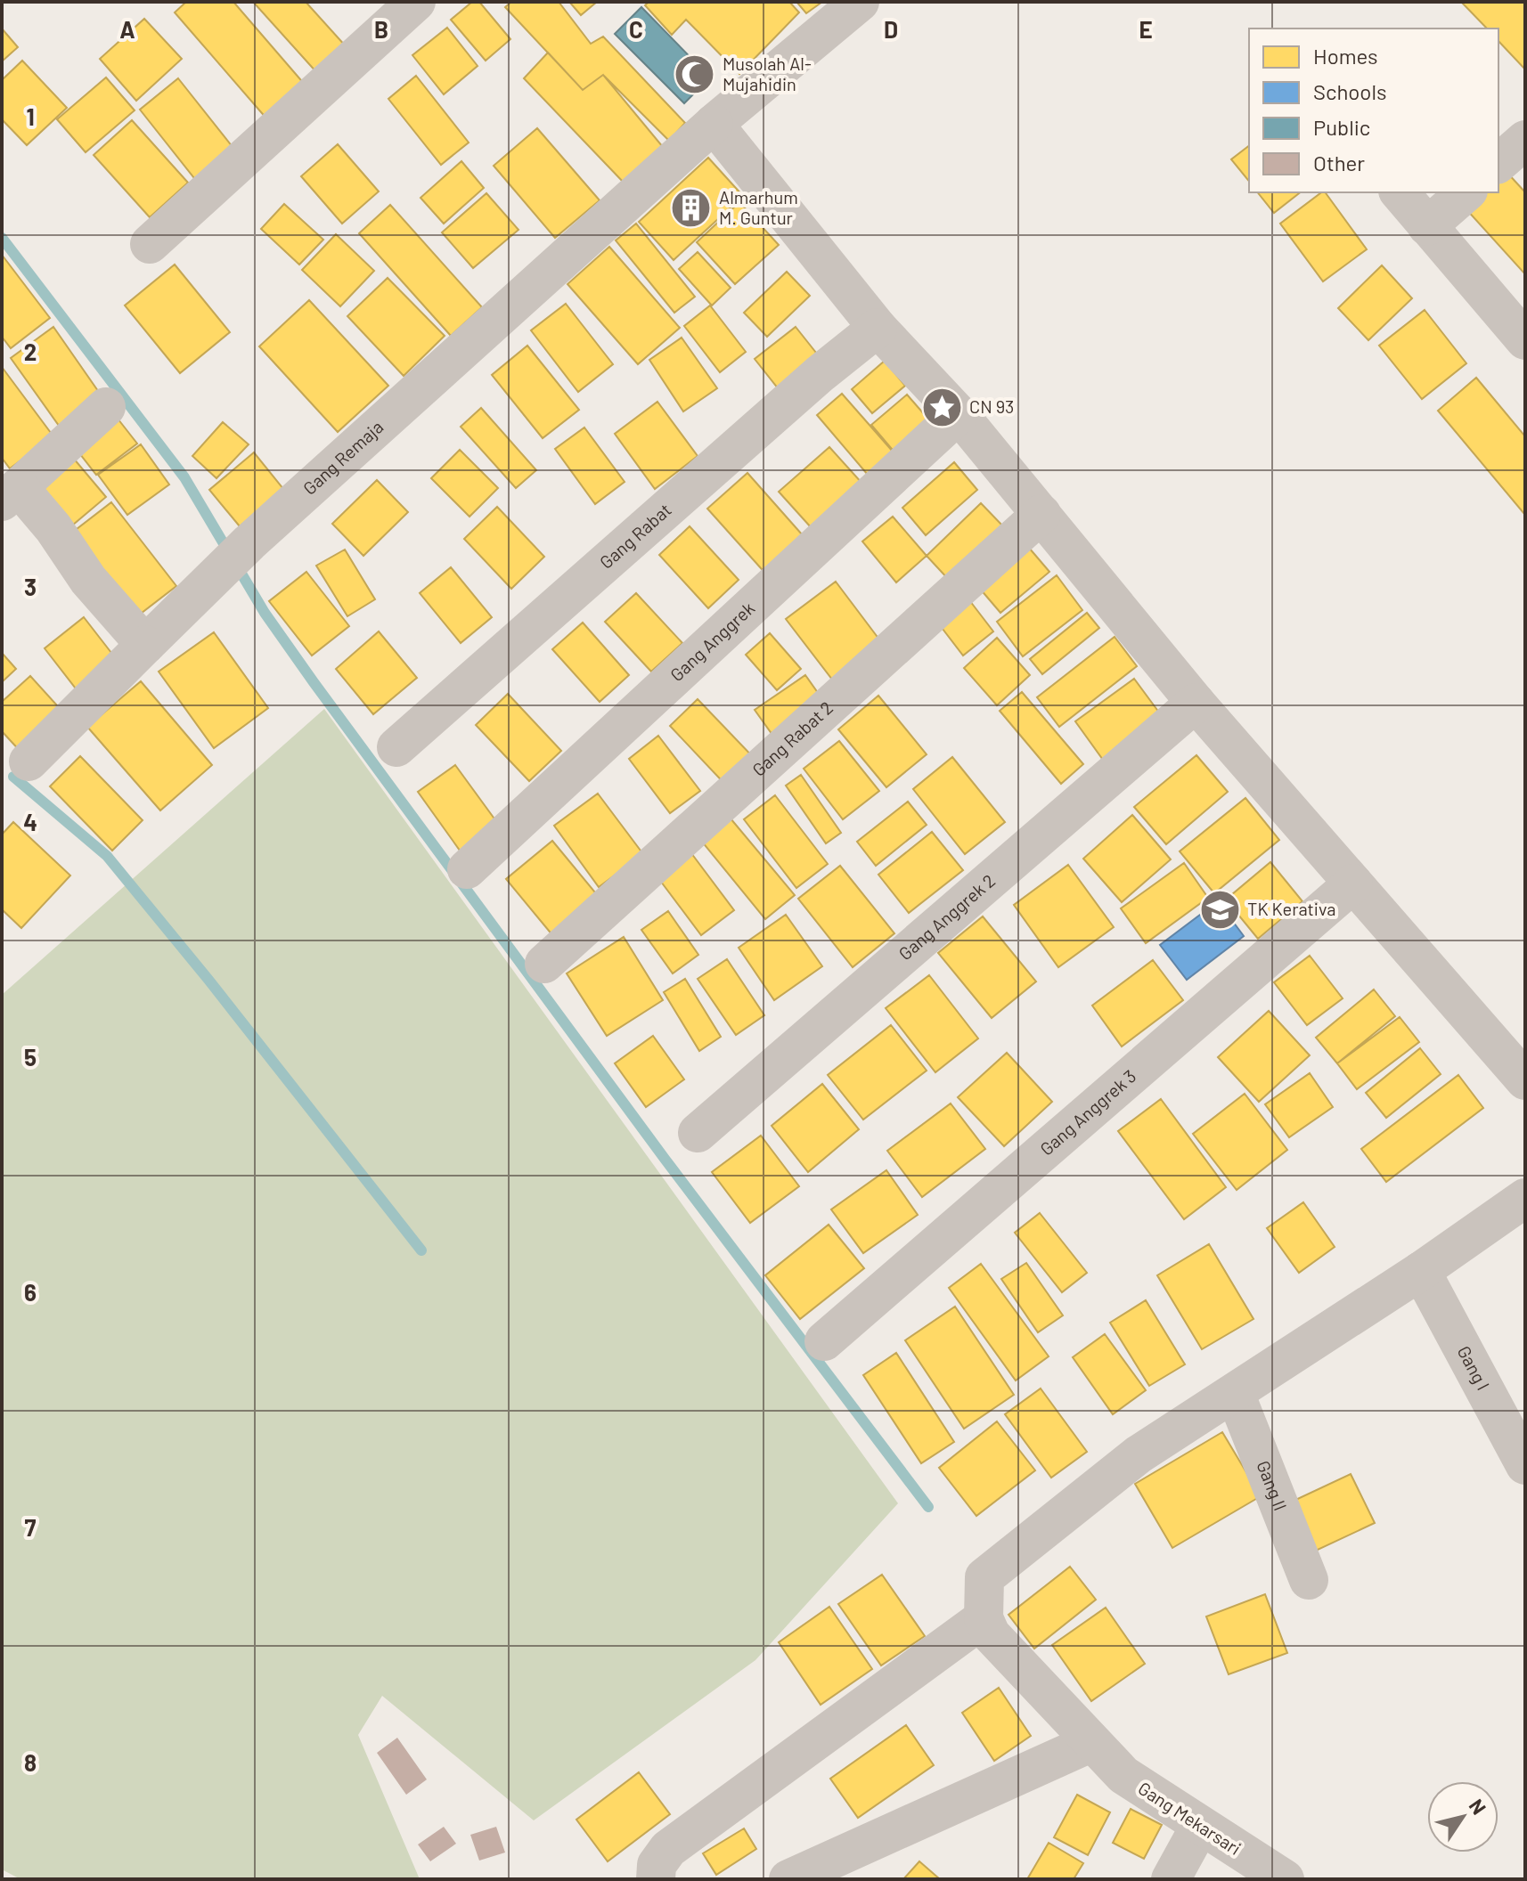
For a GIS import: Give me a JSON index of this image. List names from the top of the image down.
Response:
{
  "streets": {
    "street": [
      "Gang Remaja",
      "Gang Rabat",
      "Gang Anggrek",
      "Gang Rabat 2",
      "Gang Anggrek 2",
      "Gang Anggrek 3",
      "Gang I",
      "Gang II",
      "Gang Mekarsari"
    ]
  },
  "places": {
    "mosque": ["Musolah Al- Mujahidin"],
    "building": ["Almarhum M. Guntur"],
    "place": ["CN 93"],
    "school or university": ["TK Kerativa"]
  },
  "legend": [
    "Homes",
    "Schools",
    "Public",
    "Other"
  ],
  "north": "top right",
  "grid": {
    "columns": [
      "A",
      "B",
      "C",
      "D",
      "E"
    ],
    "rows": [
      "1",
      "2",
      "3",
      "4",
      "5",
      "6",
      "7",
      "8"
    ]
  }
}
